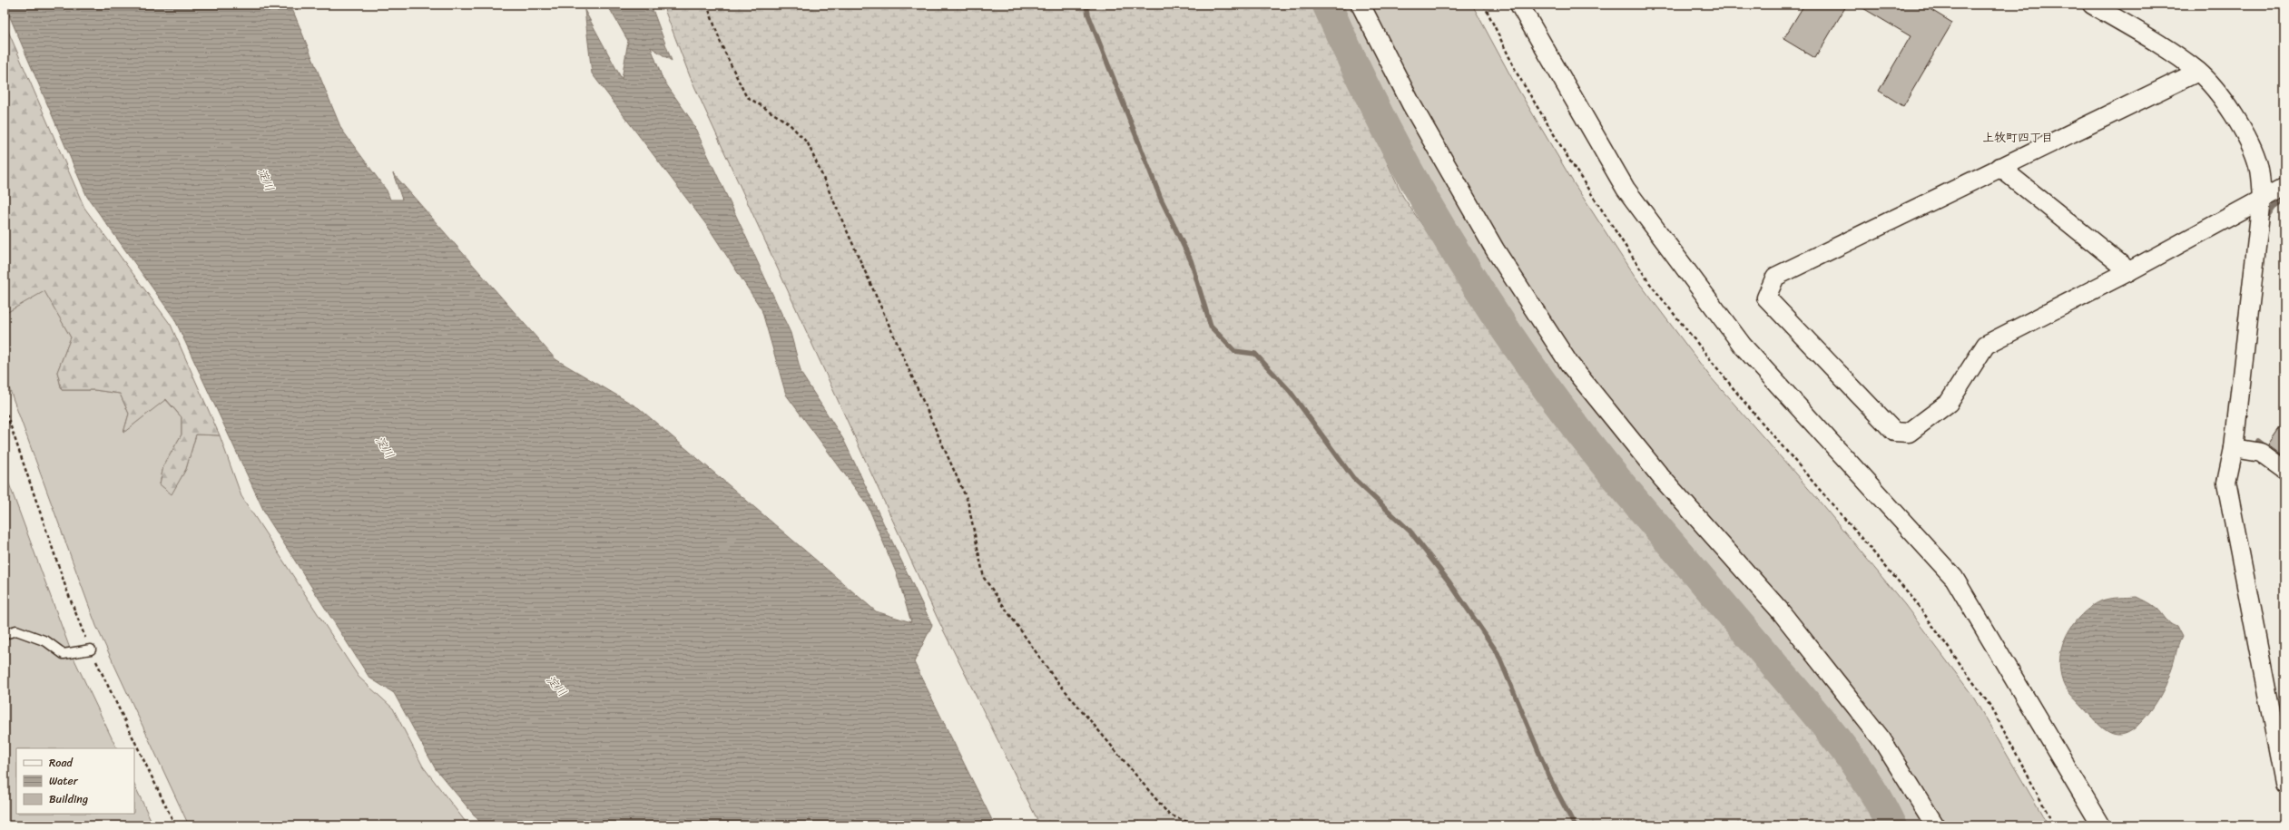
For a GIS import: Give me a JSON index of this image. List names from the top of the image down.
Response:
{
  "districts": ["上牧町四丁目"],
  "water": ["淀川"],
  "legend": ["Road", "Water", "Building"]
}
